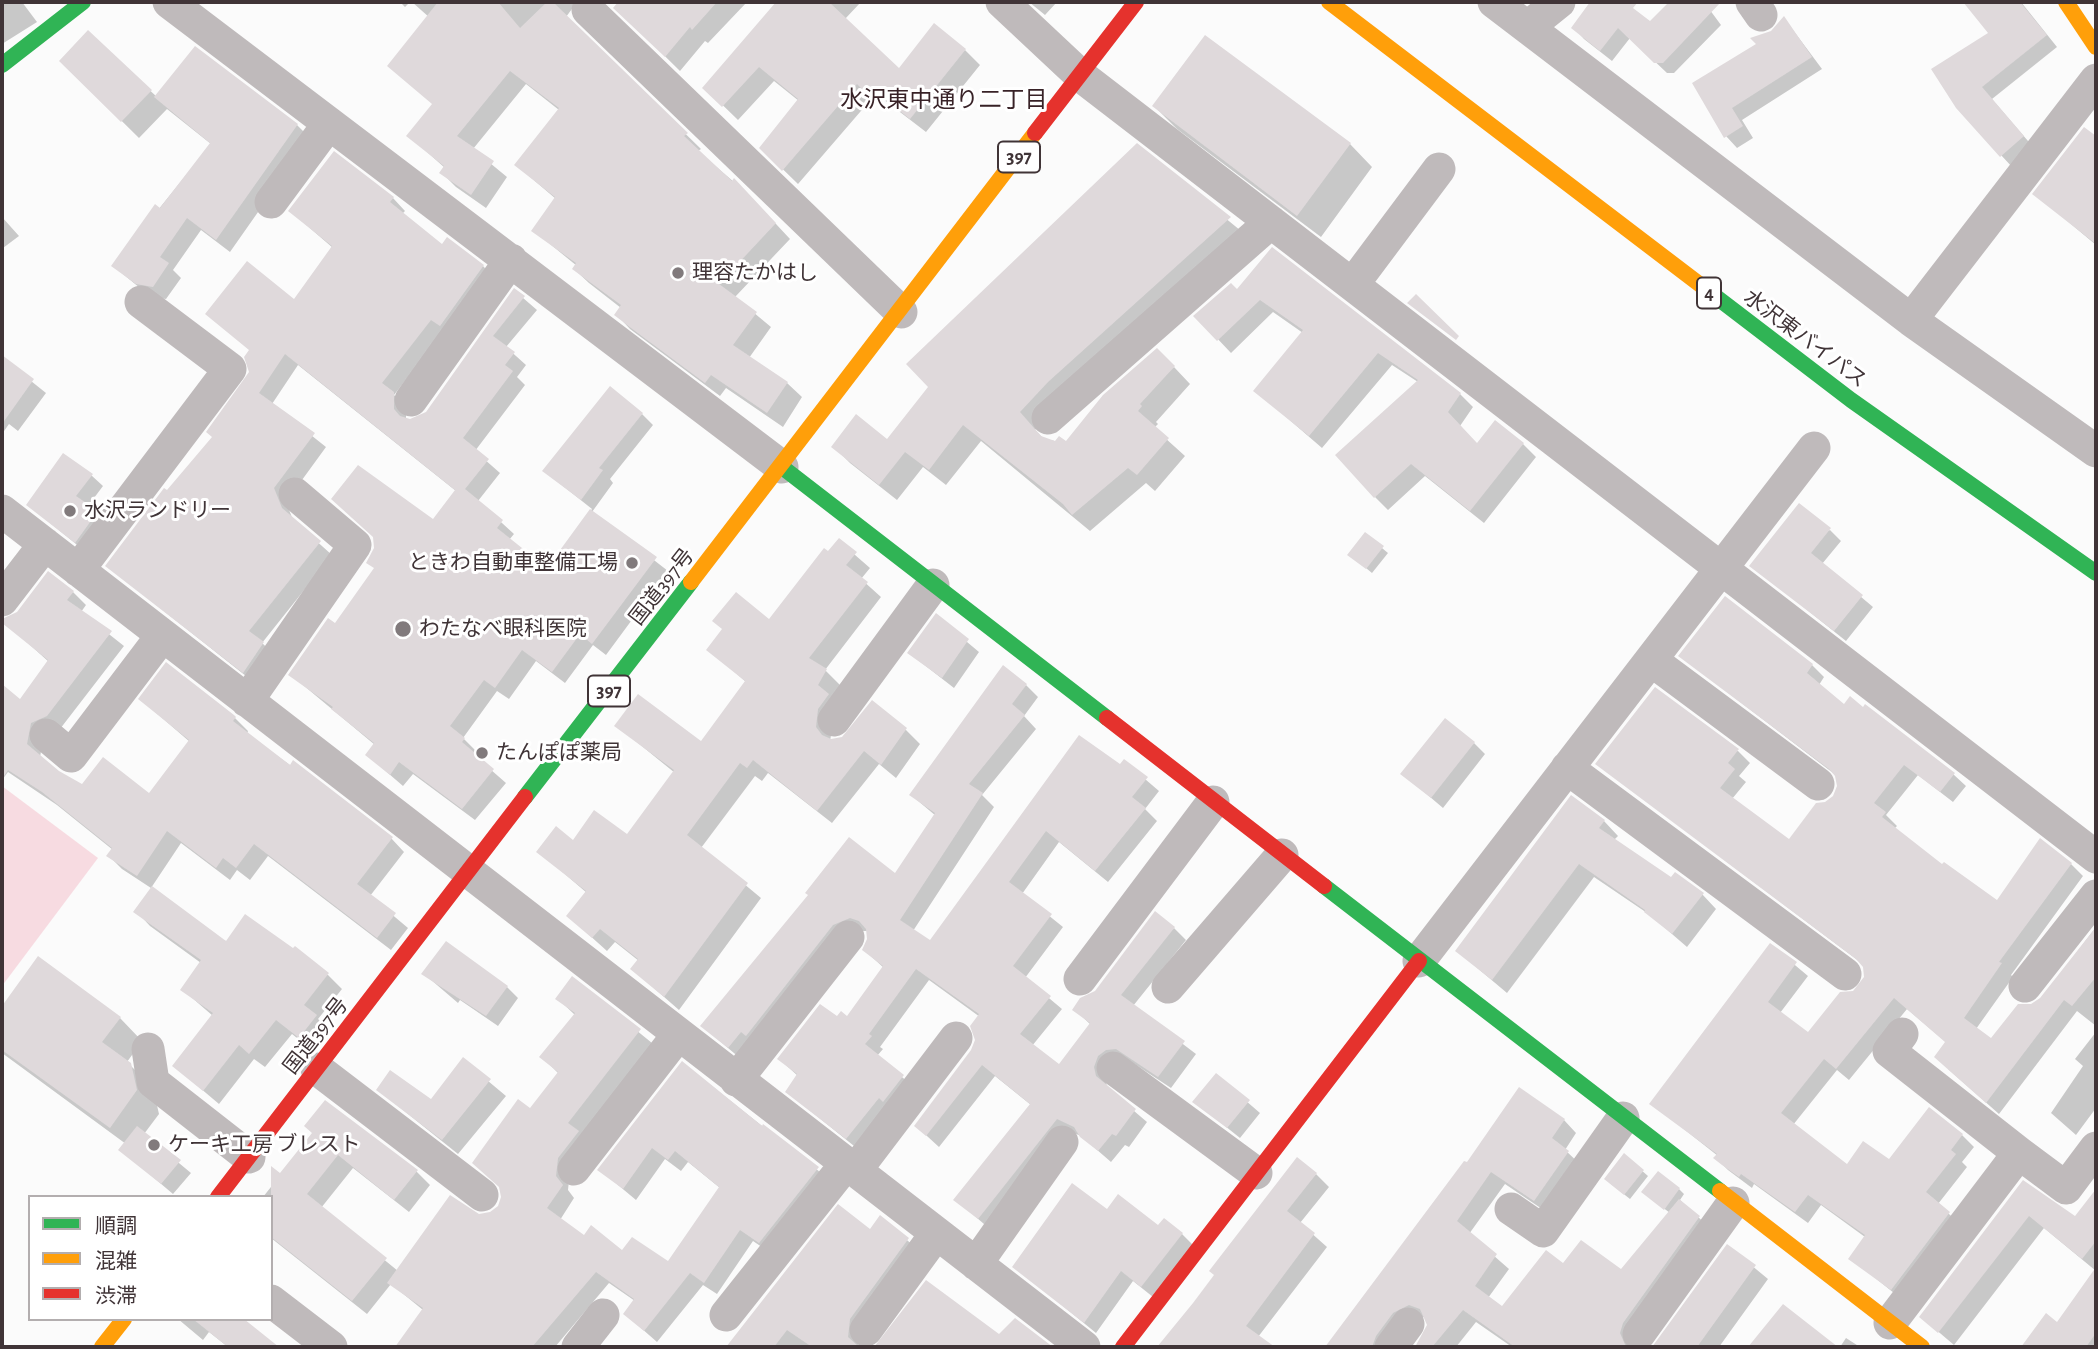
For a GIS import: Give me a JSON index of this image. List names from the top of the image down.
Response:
{
  "streets": {
    "main road": [
      "397",
      "4",
      "水沢東バイパス",
      "国道397号"
    ]
  },
  "districts": ["水沢東中通り二丁目"],
  "places": [
    "理容たかはし",
    "水沢ランドリー",
    "ときわ自動車整備工場",
    "わたなべ眼科医院",
    "たんぽぽ薬局",
    "ケーキ工房 ブレスト"
  ],
  "legend": ["順調", "混雑", "渋滞"]
}
